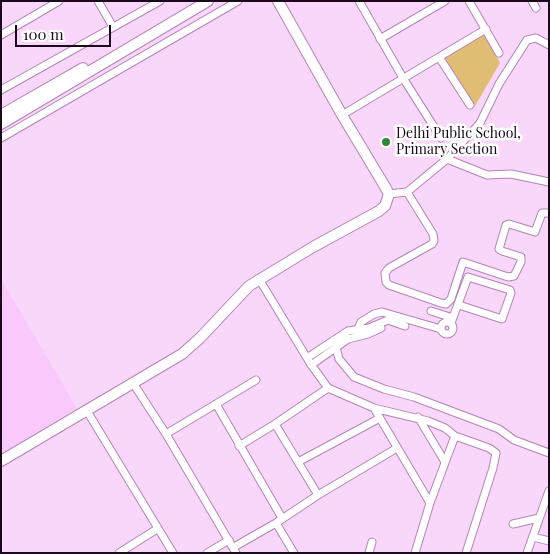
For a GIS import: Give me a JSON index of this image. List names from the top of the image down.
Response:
{
  "places": ["Delhi Public School, Primary Section"],
  "scale_bar": "100 m"
}
